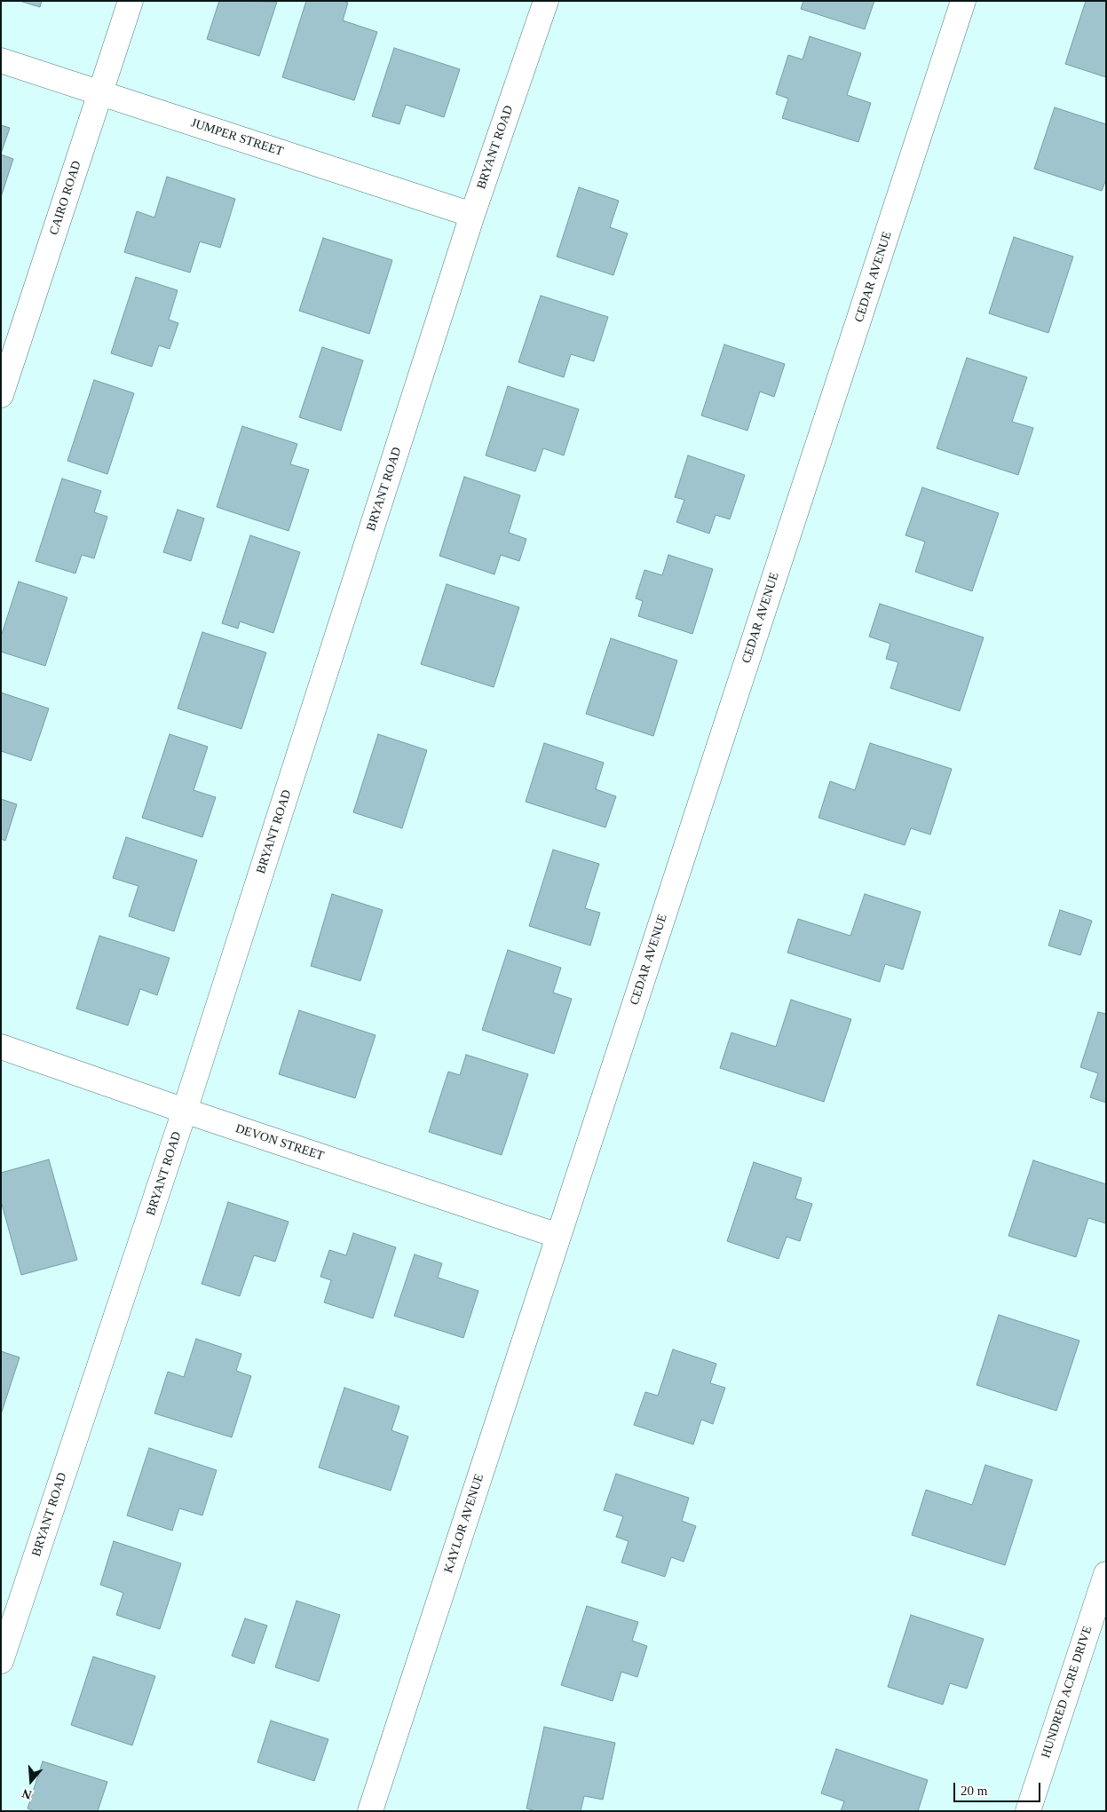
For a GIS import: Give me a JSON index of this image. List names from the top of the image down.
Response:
{
  "streets": {
    "street": [
      "JUMPER STREET",
      "BRYANT ROAD",
      "CAIRO ROAD",
      "CEDAR AVENUE",
      "DEVON STREET",
      "KAYLOR AVENUE",
      "HUNDRED ACRE DRIVE"
    ]
  },
  "crossings": [
    ["JUMPER STREET", "BRYANT ROAD"],
    ["JUMPER STREET", "CAIRO ROAD"],
    ["BRYANT ROAD", "DEVON STREET"],
    ["CEDAR AVENUE", "DEVON STREET"],
    ["CEDAR AVENUE", "KAYLOR AVENUE"],
    ["DEVON STREET", "KAYLOR AVENUE"]
  ],
  "scale_bar": "20 m",
  "north": "bottom"
}
